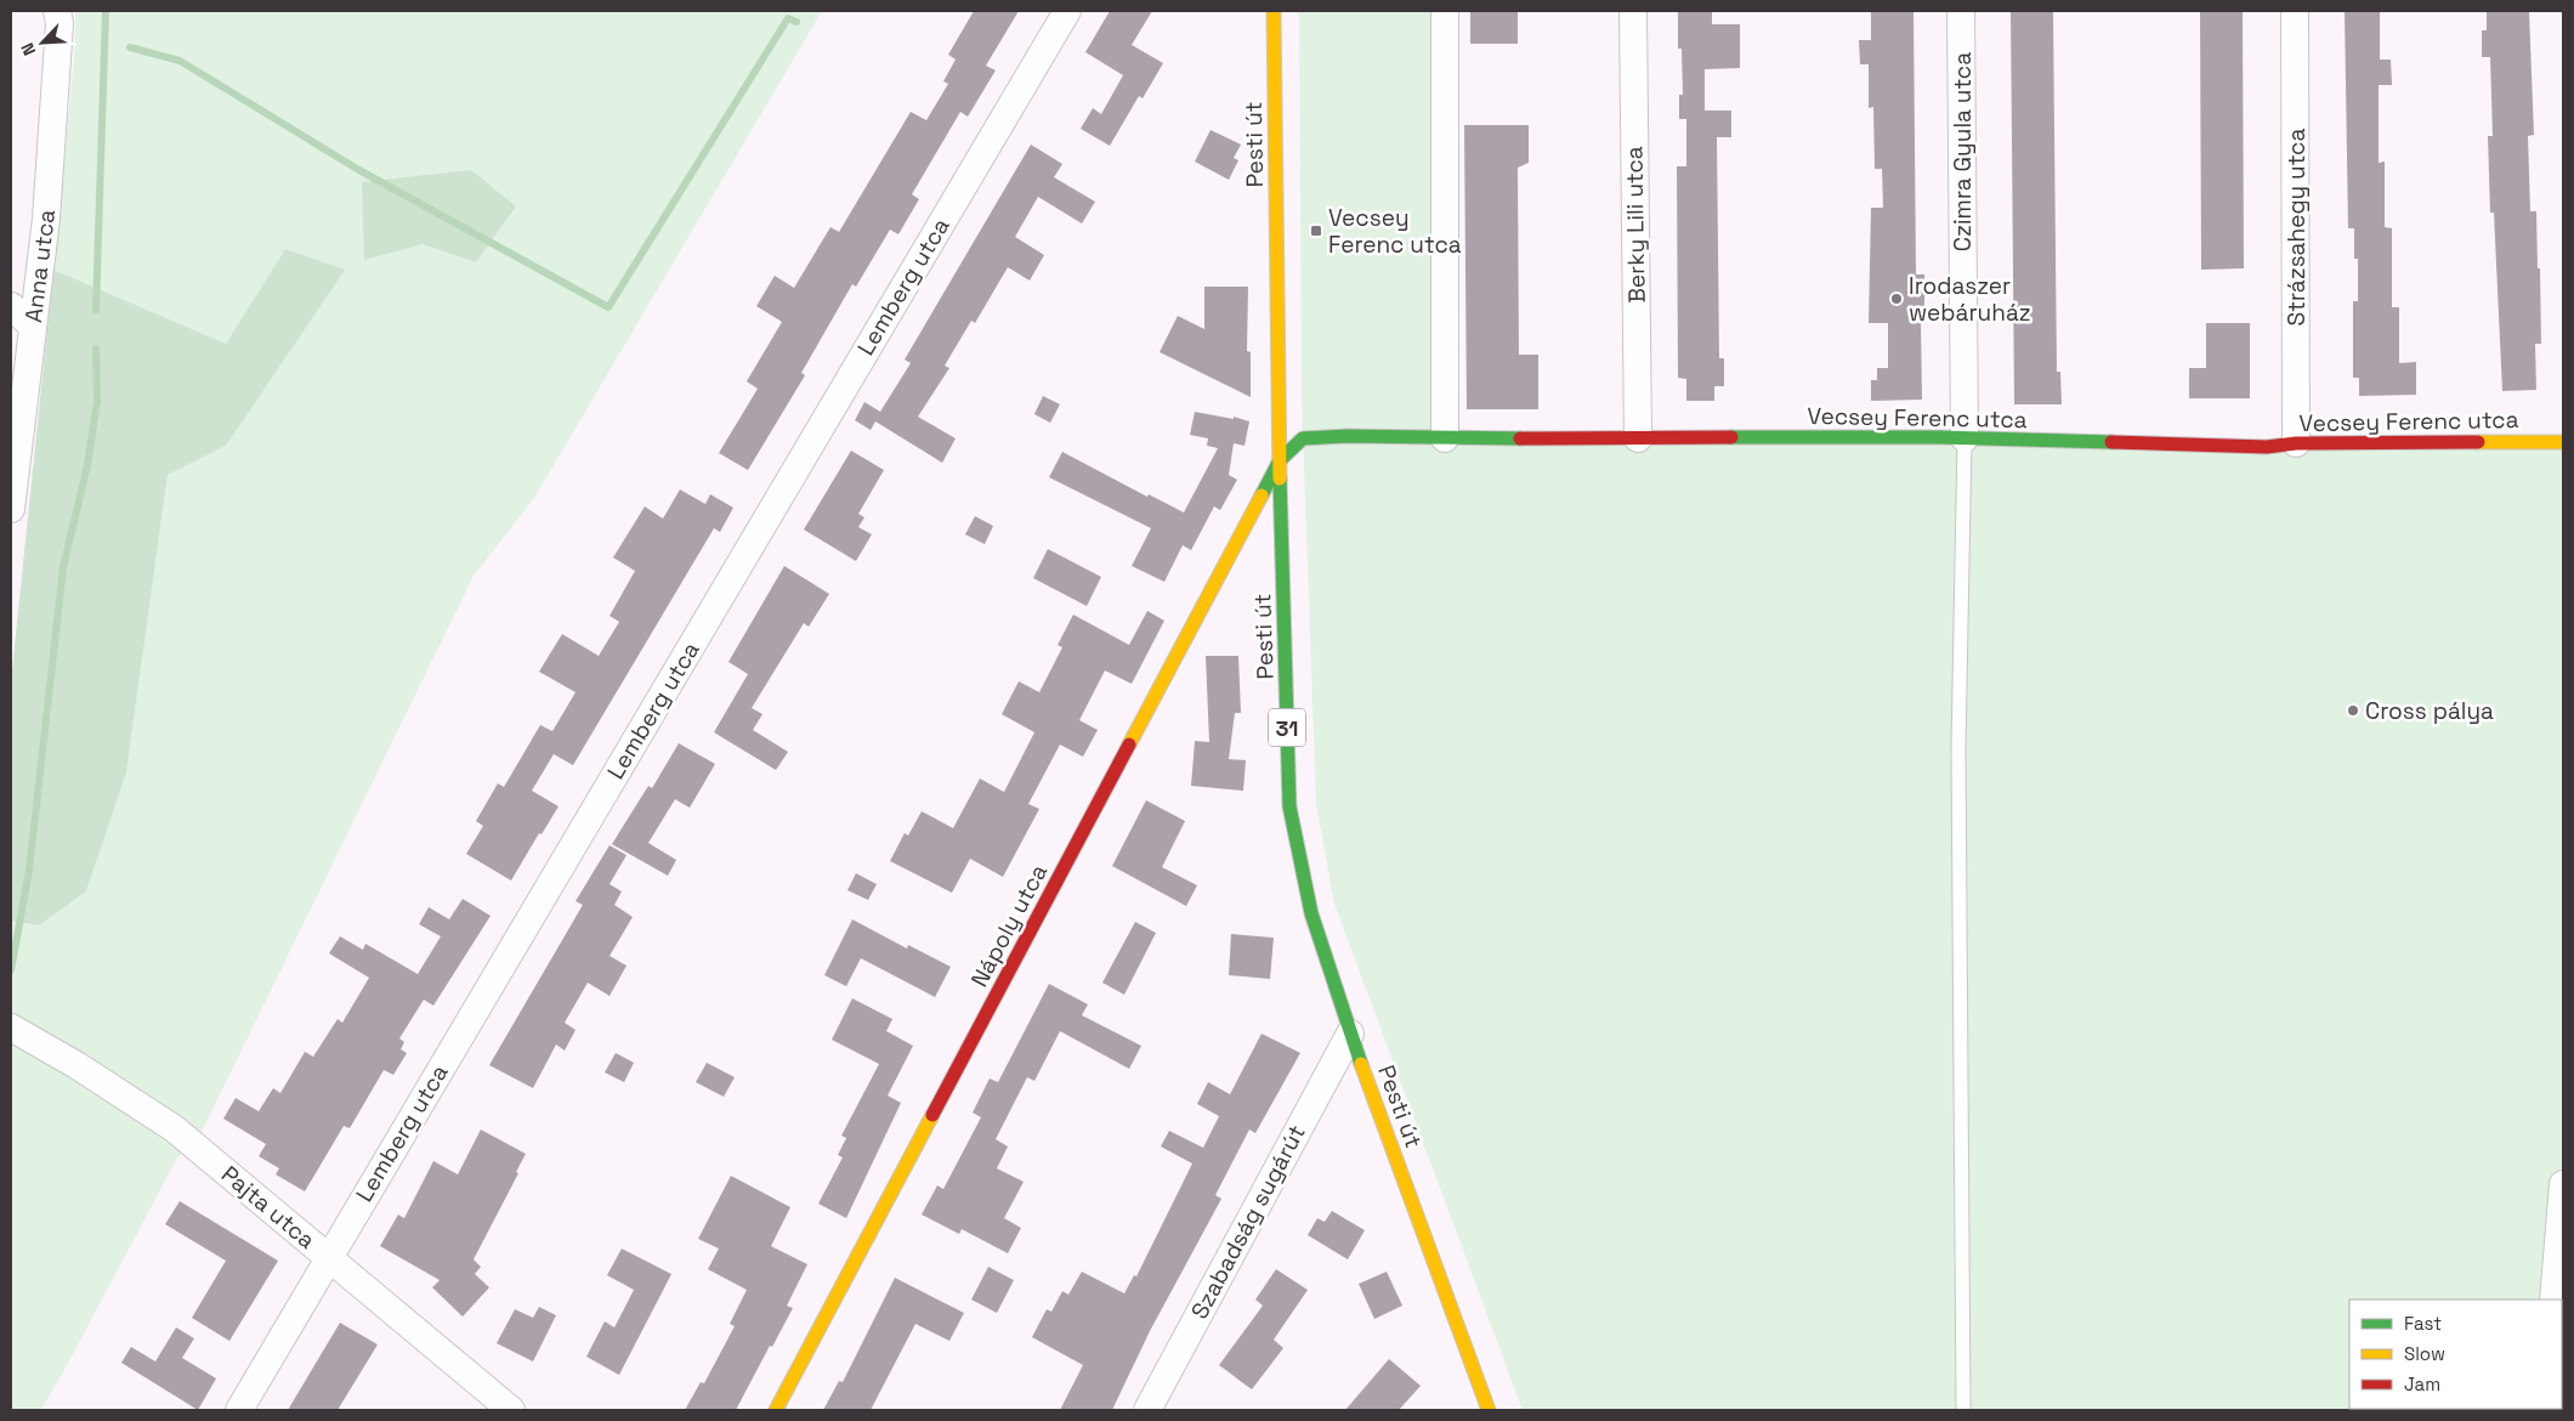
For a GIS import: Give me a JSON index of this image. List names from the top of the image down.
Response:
{
  "streets": {
    "street": [
      "Pesti út",
      "Czimra Gyula utca",
      "Berky Lili utca",
      "Strázsahegy utca",
      "Anna utca",
      "Lemberg utca",
      "Vecsey Ferenc utca",
      "31",
      "Nápoly utca",
      "Pajta utca",
      "Szabadság sugárút"
    ]
  },
  "crossings": [
    ["Pesti út", "Vecsey Ferenc utca"],
    ["Pesti út", "Nápoly utca"],
    ["Pesti út", "Szabadság sugárút"],
    ["Czimra Gyula utca", "Vecsey Ferenc utca"],
    ["Berky Lili utca", "Vecsey Ferenc utca"],
    ["Strázsahegy utca", "Vecsey Ferenc utca"],
    ["Lemberg utca", "Pajta utca"],
    ["Vecsey Ferenc utca", "Nápoly utca"]
  ],
  "places": {
    "transit": ["Vecsey Ferenc utca"],
    "other": ["Irodaszer webáruház", "Cross pálya"]
  },
  "legend": ["Fast", "Slow", "Jam"],
  "north": "bottom left"
}
